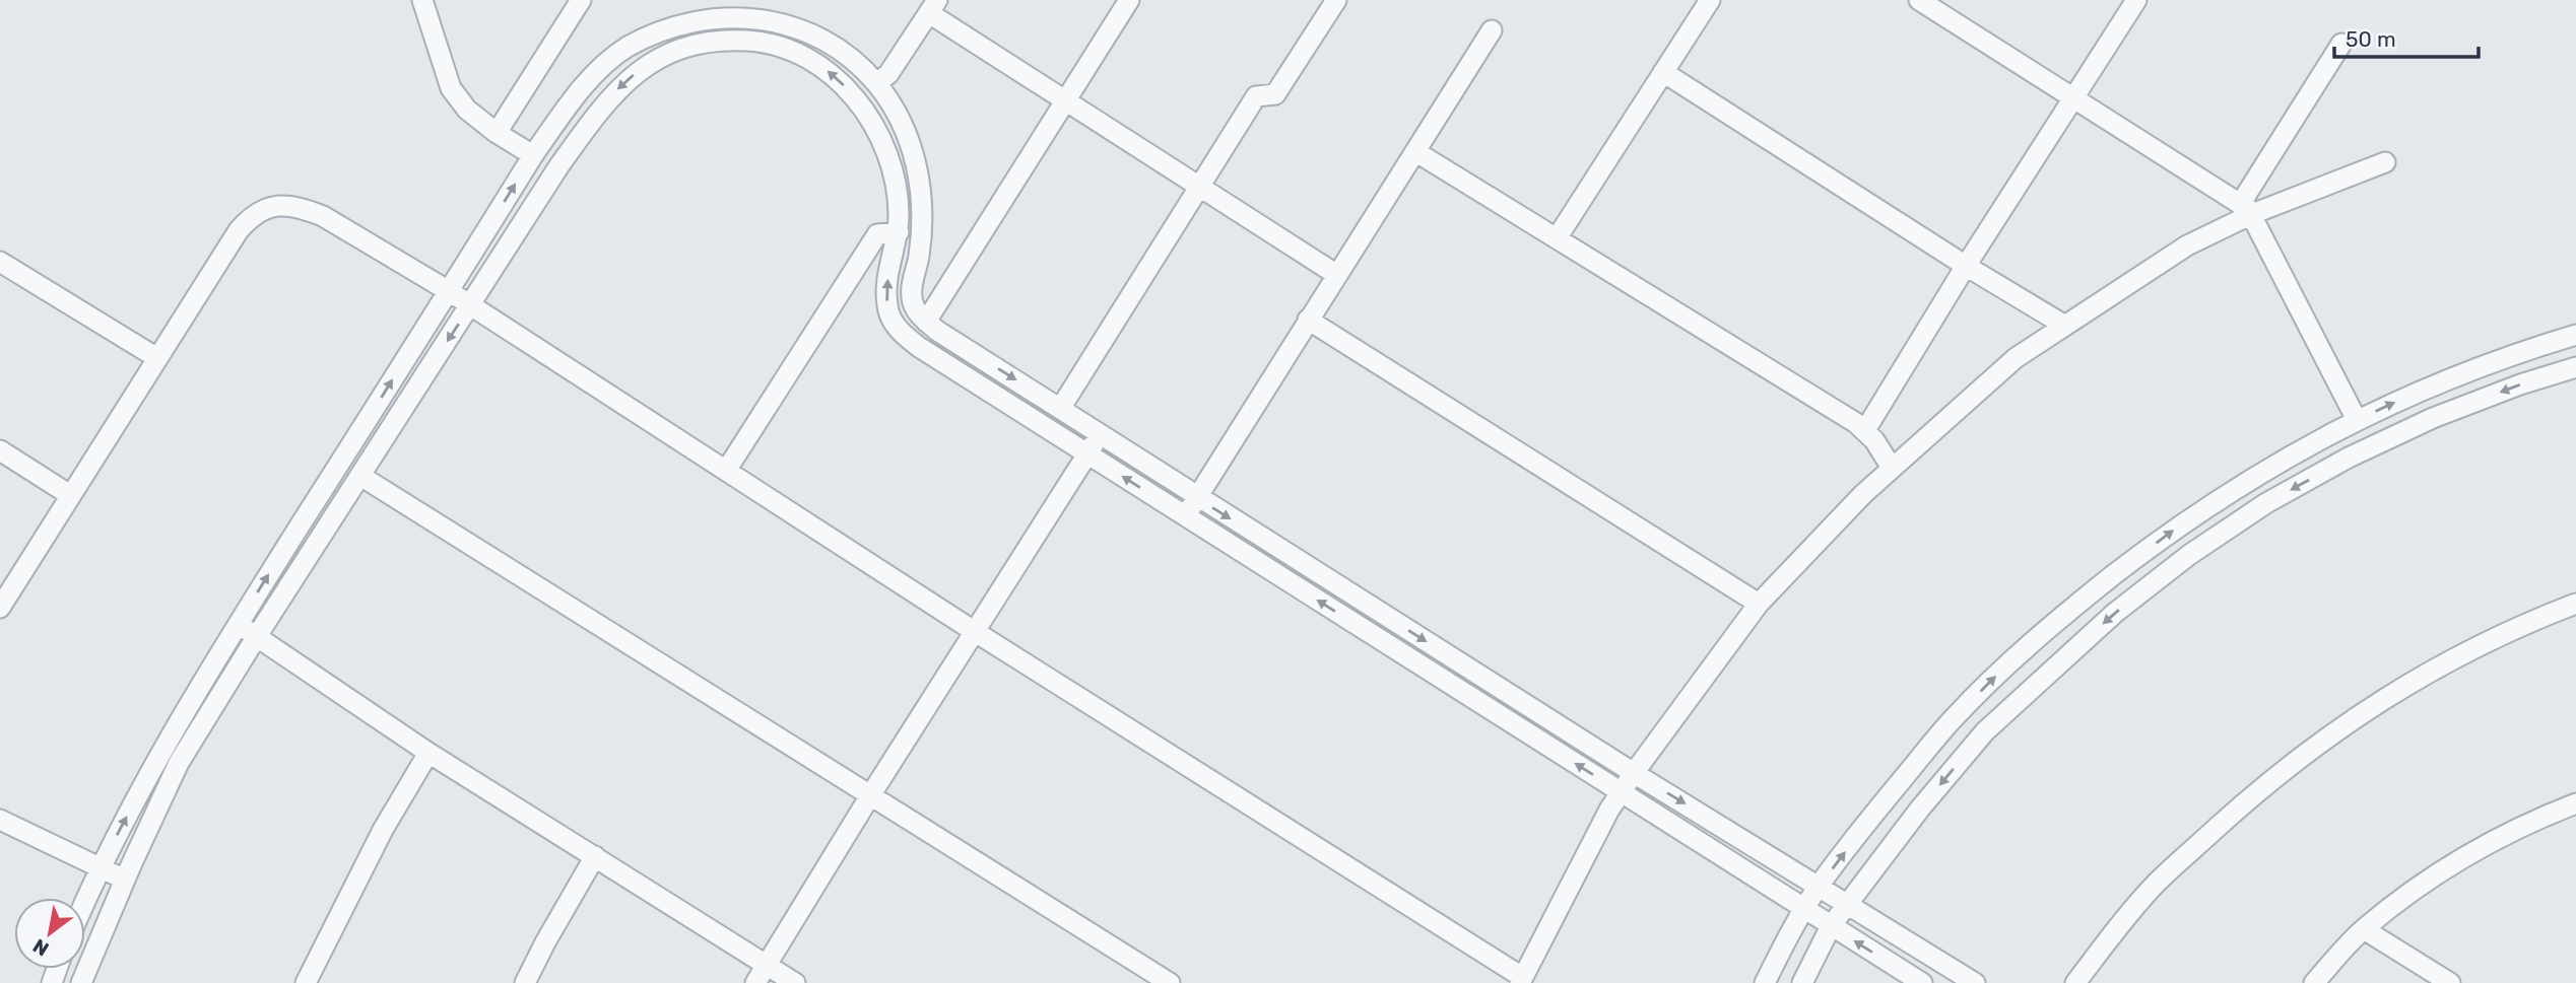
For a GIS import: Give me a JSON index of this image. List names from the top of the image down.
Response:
{
  "scale_bar": "50 m",
  "north": "bottom left"
}
